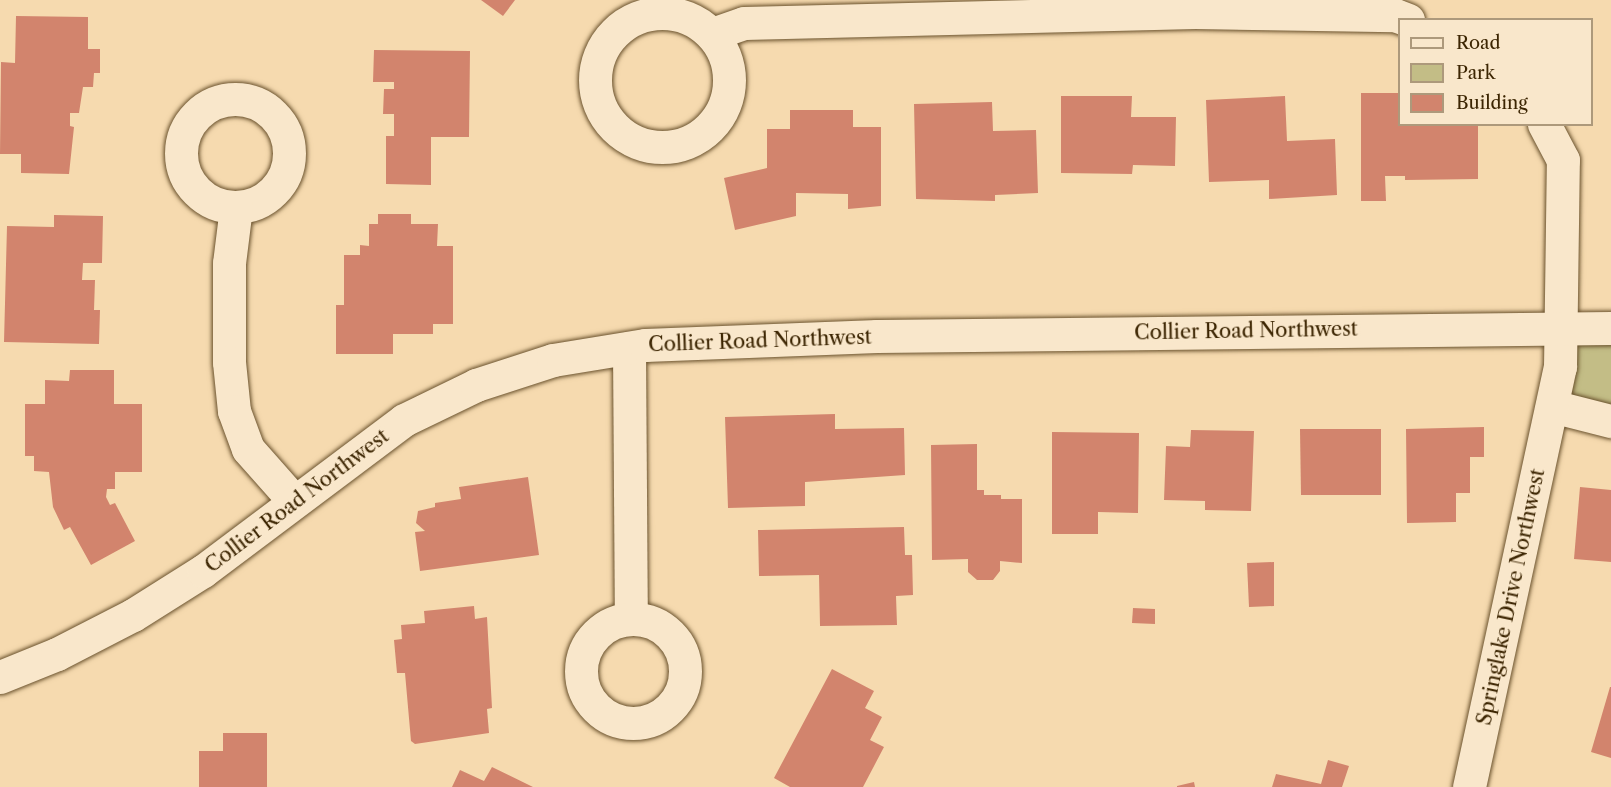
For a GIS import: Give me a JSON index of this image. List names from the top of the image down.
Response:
{
  "streets": {
    "street": ["Collier Road Northwest", "Springlake Drive Northwest"]
  },
  "crossings": [
    ["Collier Road Northwest", "Springlake Drive Northwest"]
  ],
  "legend": ["Road", "Park", "Building"]
}
